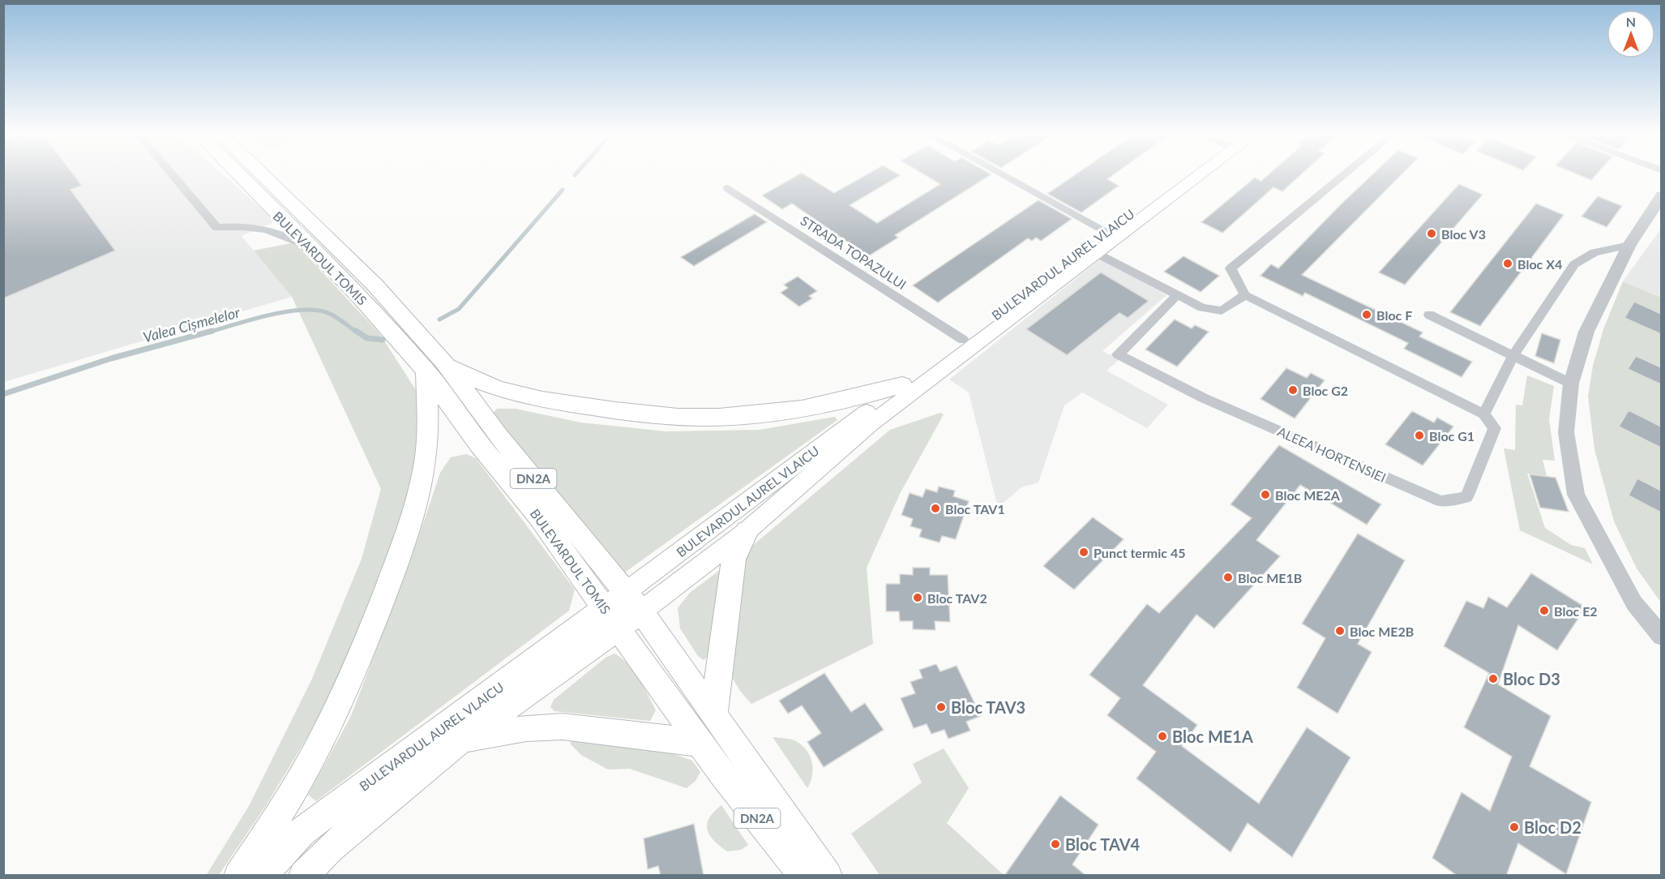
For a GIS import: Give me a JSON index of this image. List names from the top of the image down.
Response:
{
  "streets": {
    "main road": ["BULEVARDUL TOMIS", "BULEVARDUL AUREL VLAICU", "DN2A"],
    "street": ["STRADA TOPAZULUI", "ALEEA HORTENSIEI"]
  },
  "crossings": [
    ["STRADA TOPAZULUI", "BULEVARDUL AUREL VLAICU"],
    ["BULEVARDUL TOMIS", "BULEVARDUL AUREL VLAICU"]
  ],
  "water": ["Valea Cișmelelor"],
  "places": [
    "Bloc V3",
    "Bloc X4",
    "Bloc F",
    "Bloc G2",
    "Bloc G1",
    "Bloc ME2A",
    "Bloc TAV1",
    "Punct termic 45",
    "Bloc ME1B",
    "Bloc TAV2",
    "Bloc E2",
    "Bloc ME2B",
    "Bloc D3",
    "Bloc TAV3",
    "Bloc ME1A",
    "Bloc D2",
    "Bloc TAV4"
  ],
  "north": "top"
}
